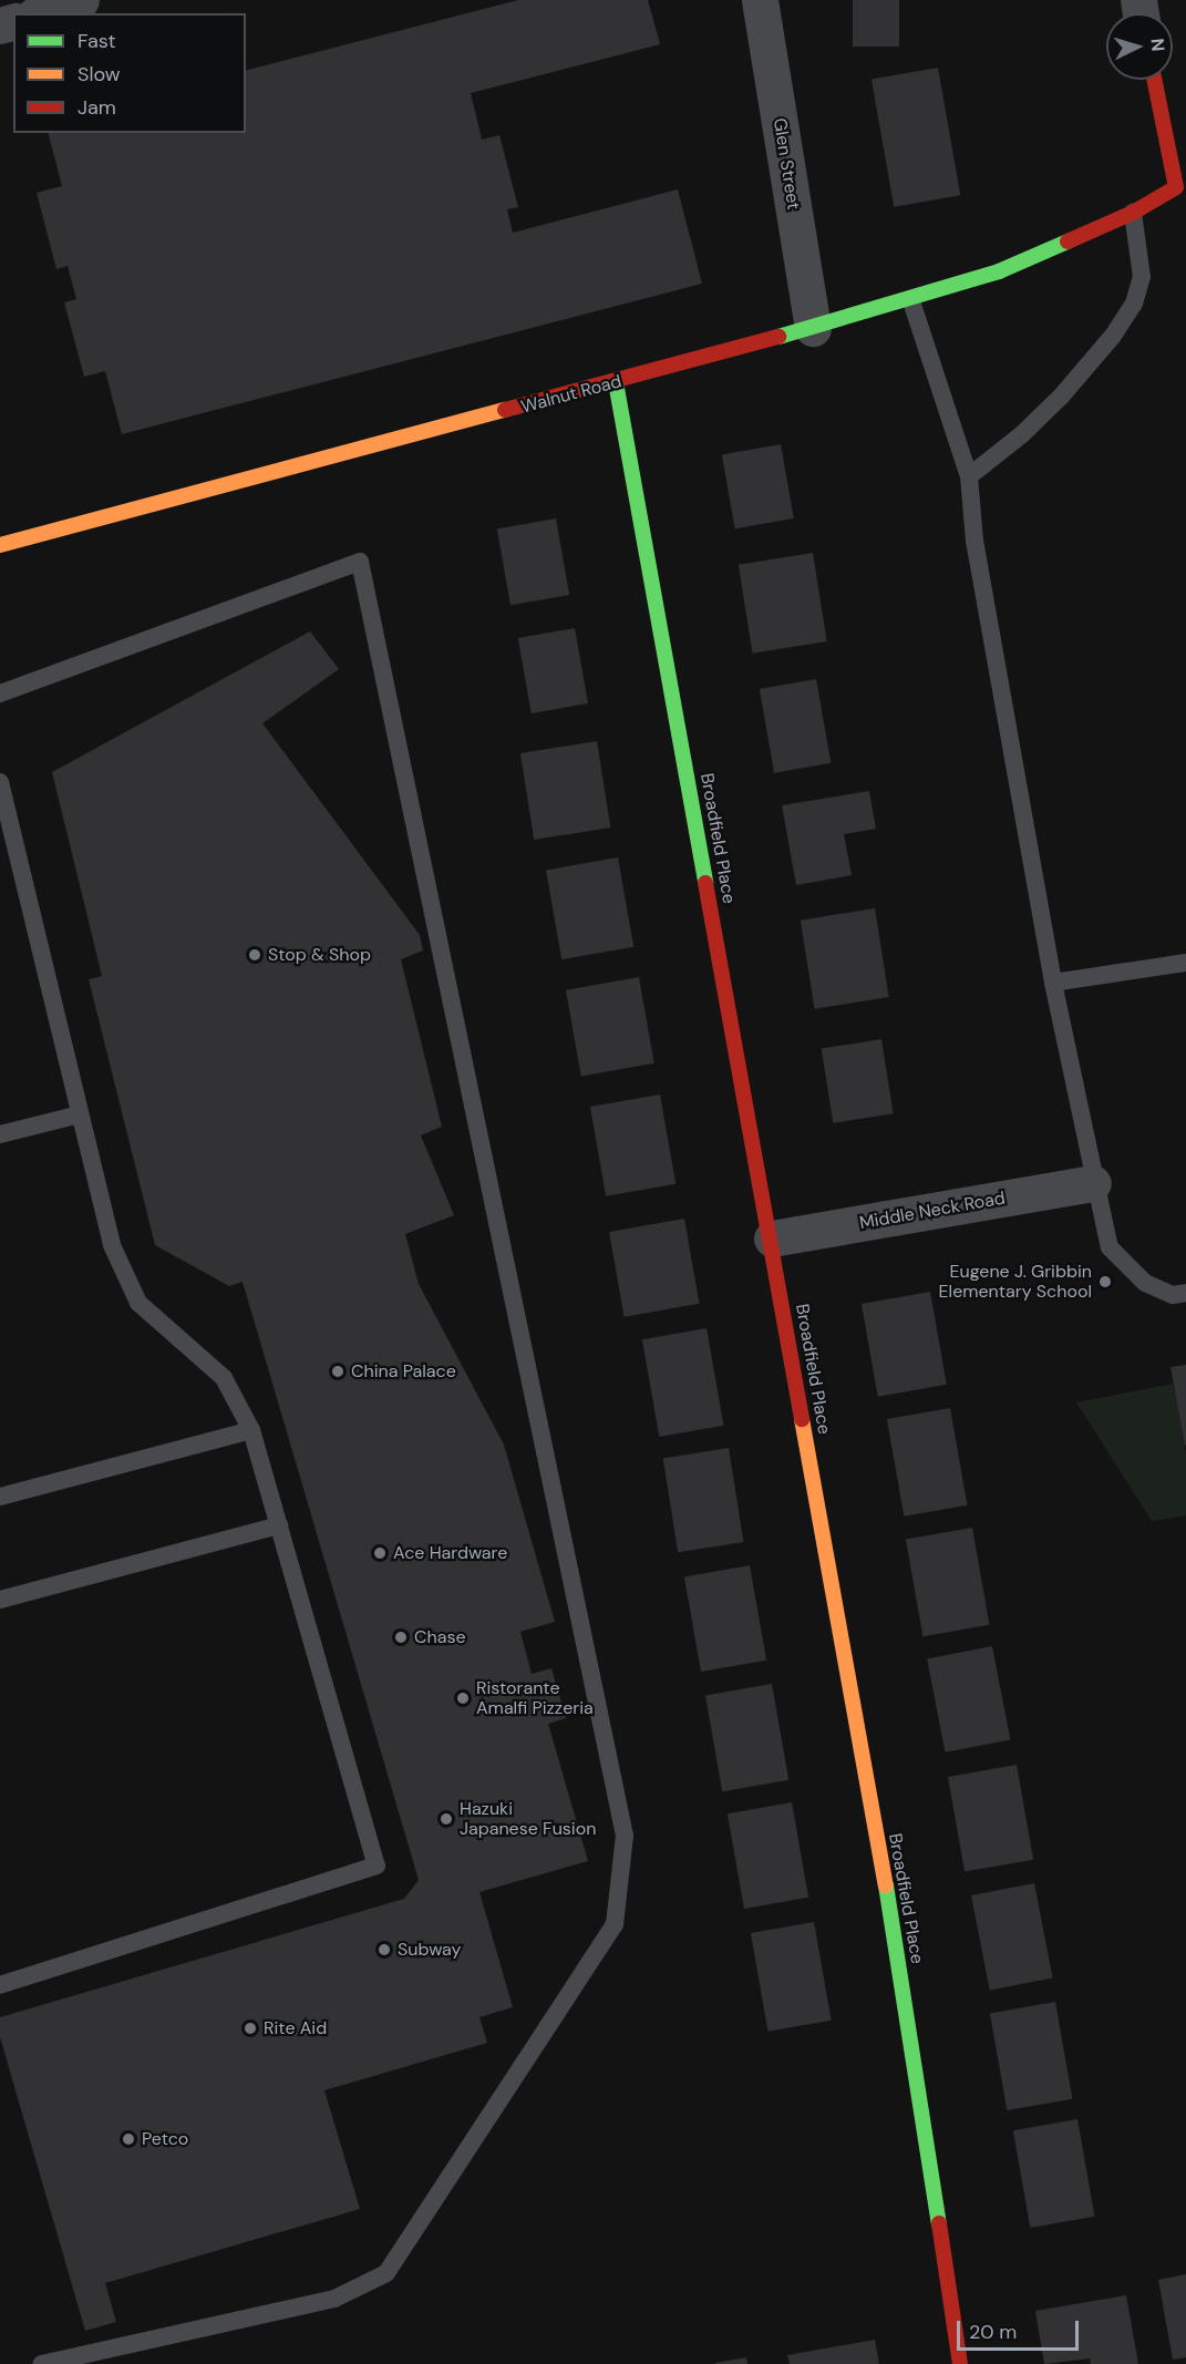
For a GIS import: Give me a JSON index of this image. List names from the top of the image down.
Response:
{
  "streets": {
    "street": [
      "Glen Street",
      "Walnut Road",
      "Broadfield Place",
      "Middle Neck Road"
    ]
  },
  "crossings": [
    ["Glen Street", "Walnut Road"],
    ["Walnut Road", "Broadfield Place"],
    ["Broadfield Place", "Middle Neck Road"]
  ],
  "places": [
    "Stop & Shop",
    "Eugene J. Gribbin Elementary School",
    "China Palace",
    "Ace Hardware",
    "Chase",
    "Ristorante Amalfi Pizzeria",
    "Hazuki Japanese Fusion",
    "Subway",
    "Rite Aid",
    "Petco"
  ],
  "legend": ["Fast", "Slow", "Jam"],
  "scale_bar": "20 m",
  "north": "right"
}
